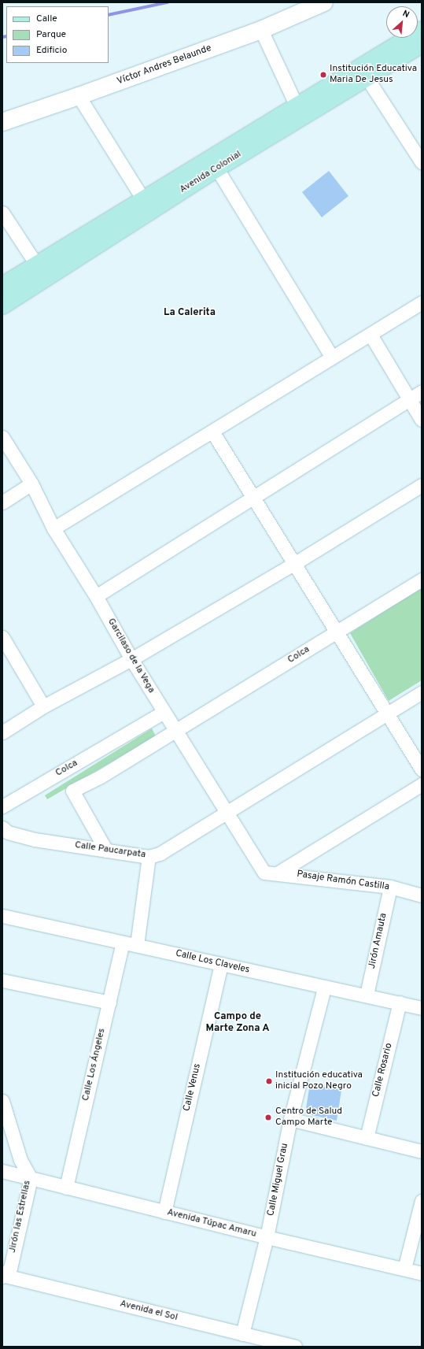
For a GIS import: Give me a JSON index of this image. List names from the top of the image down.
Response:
{
  "streets": {
    "main road": ["Avenida Colonial"],
    "street": [
      "Víctor Andres Belaunde",
      "Colca",
      "Garcilaso de la Vega",
      "Calle Paucarpata",
      "Pasaje Ramón Castilla",
      "Jirón Amauta",
      "Calle Los Claveles",
      "Calle Los Ángeles",
      "Calle Rosario",
      "Calle Venus",
      "Calle Miguel Grau",
      "Jirón las Estrellas",
      "Avenida Túpac Amaru",
      "Avenida el Sol"
    ]
  },
  "crossings": [
    ["Colca", "Garcilaso de la Vega"],
    ["Colca", "Calle Paucarpata"],
    ["Garcilaso de la Vega", "Calle Paucarpata"],
    ["Garcilaso de la Vega", "Pasaje Ramón Castilla"],
    ["Pasaje Ramón Castilla", "Jirón Amauta"],
    ["Jirón Amauta", "Calle Los Claveles"],
    ["Calle Los Claveles", "Calle Los Ángeles"],
    ["Calle Los Claveles", "Calle Rosario"],
    ["Calle Los Claveles", "Calle Venus"],
    ["Calle Los Claveles", "Calle Miguel Grau"],
    ["Calle Los Ángeles", "Avenida Túpac Amaru"],
    ["Calle Venus", "Avenida Túpac Amaru"],
    ["Calle Miguel Grau", "Avenida Túpac Amaru"],
    ["Calle Miguel Grau", "Avenida el Sol"],
    ["Jirón las Estrellas", "Avenida Túpac Amaru"],
    ["Jirón las Estrellas", "Avenida el Sol"]
  ],
  "districts": ["La Calerita", "Campo de Marte Zona A"],
  "places": ["Institución Educativa Maria De Jesus", "Institución educativa inicial Pozo Negro", "Centro de Salud Campo Marte"],
  "legend": ["Calle", "Parque", "Edificio"],
  "north": "top right"
}
